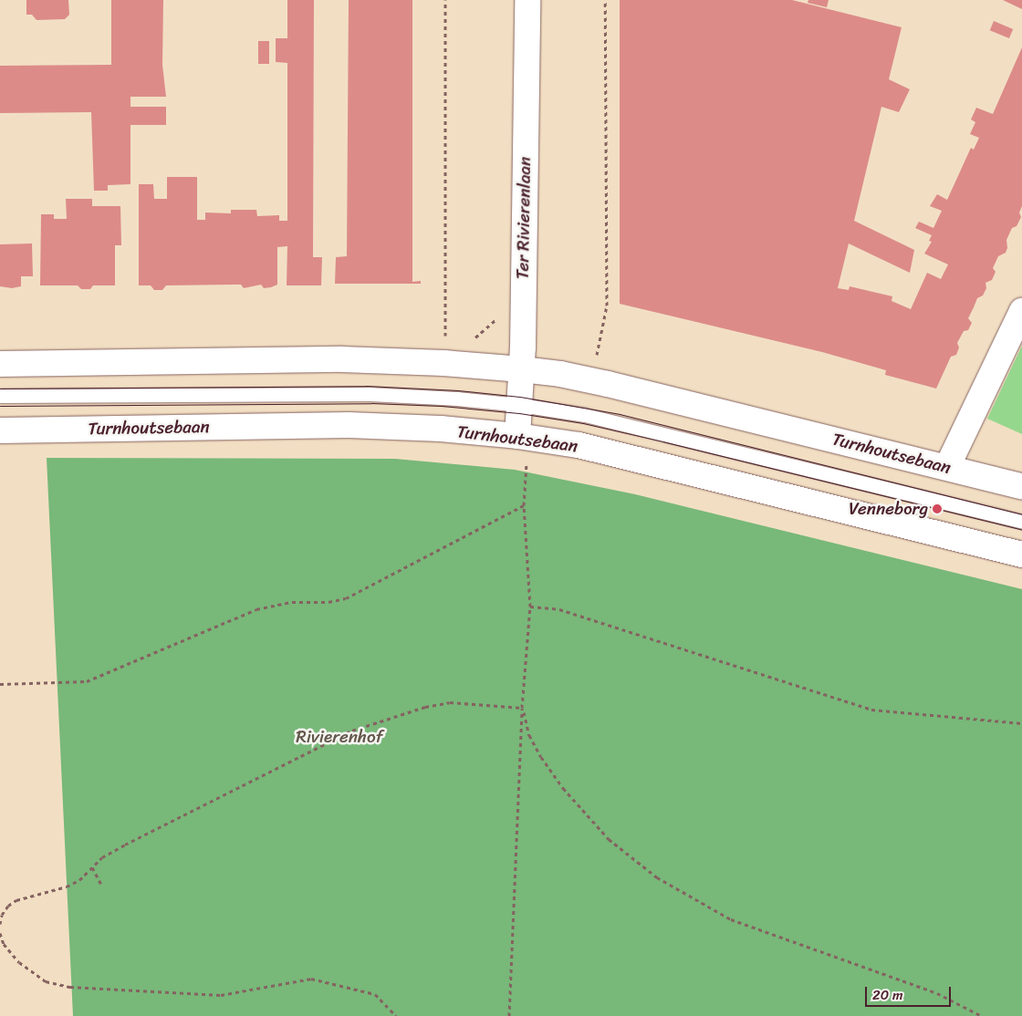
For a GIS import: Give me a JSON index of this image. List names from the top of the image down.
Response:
{
  "streets": {
    "main road": ["Ter Rivierenlaan", "Turnhoutsebaan"]
  },
  "crossings": [
    ["Ter Rivierenlaan", "Turnhoutsebaan"]
  ],
  "parks": ["Rivierenhof"],
  "places": ["Venneborg"],
  "scale_bar": "20 m"
}
